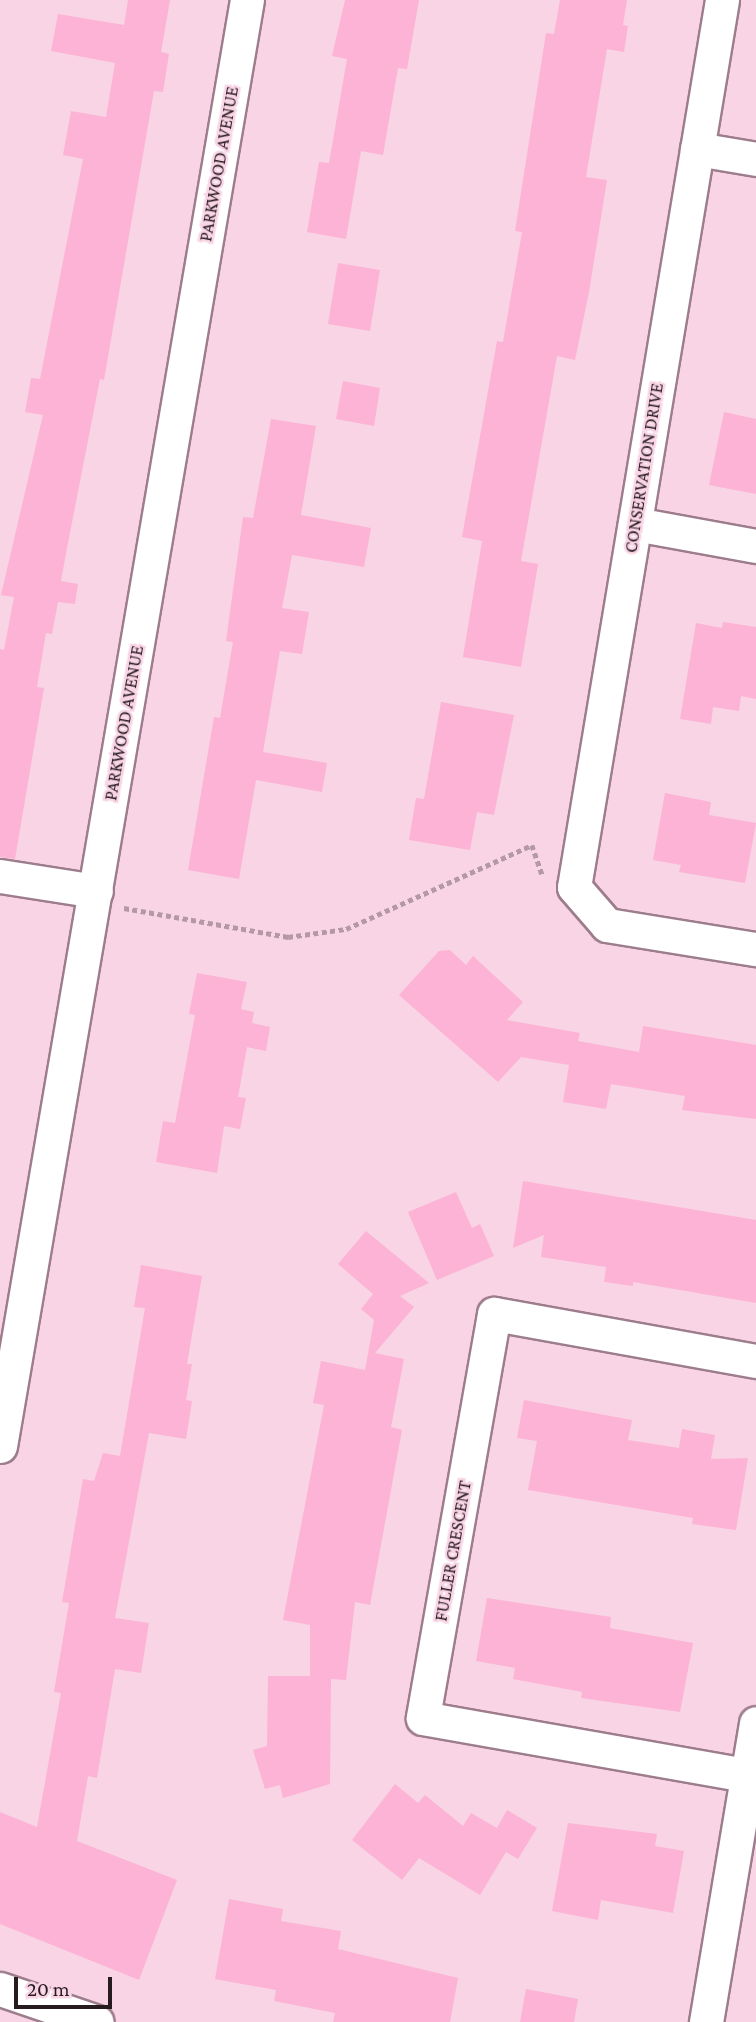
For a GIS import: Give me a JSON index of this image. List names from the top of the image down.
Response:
{
  "streets": {
    "street": ["PARKWOOD AVENUE", "CONSERVATION DRIVE", "FULLER CRESCENT"]
  },
  "scale_bar": "20 m"
}
